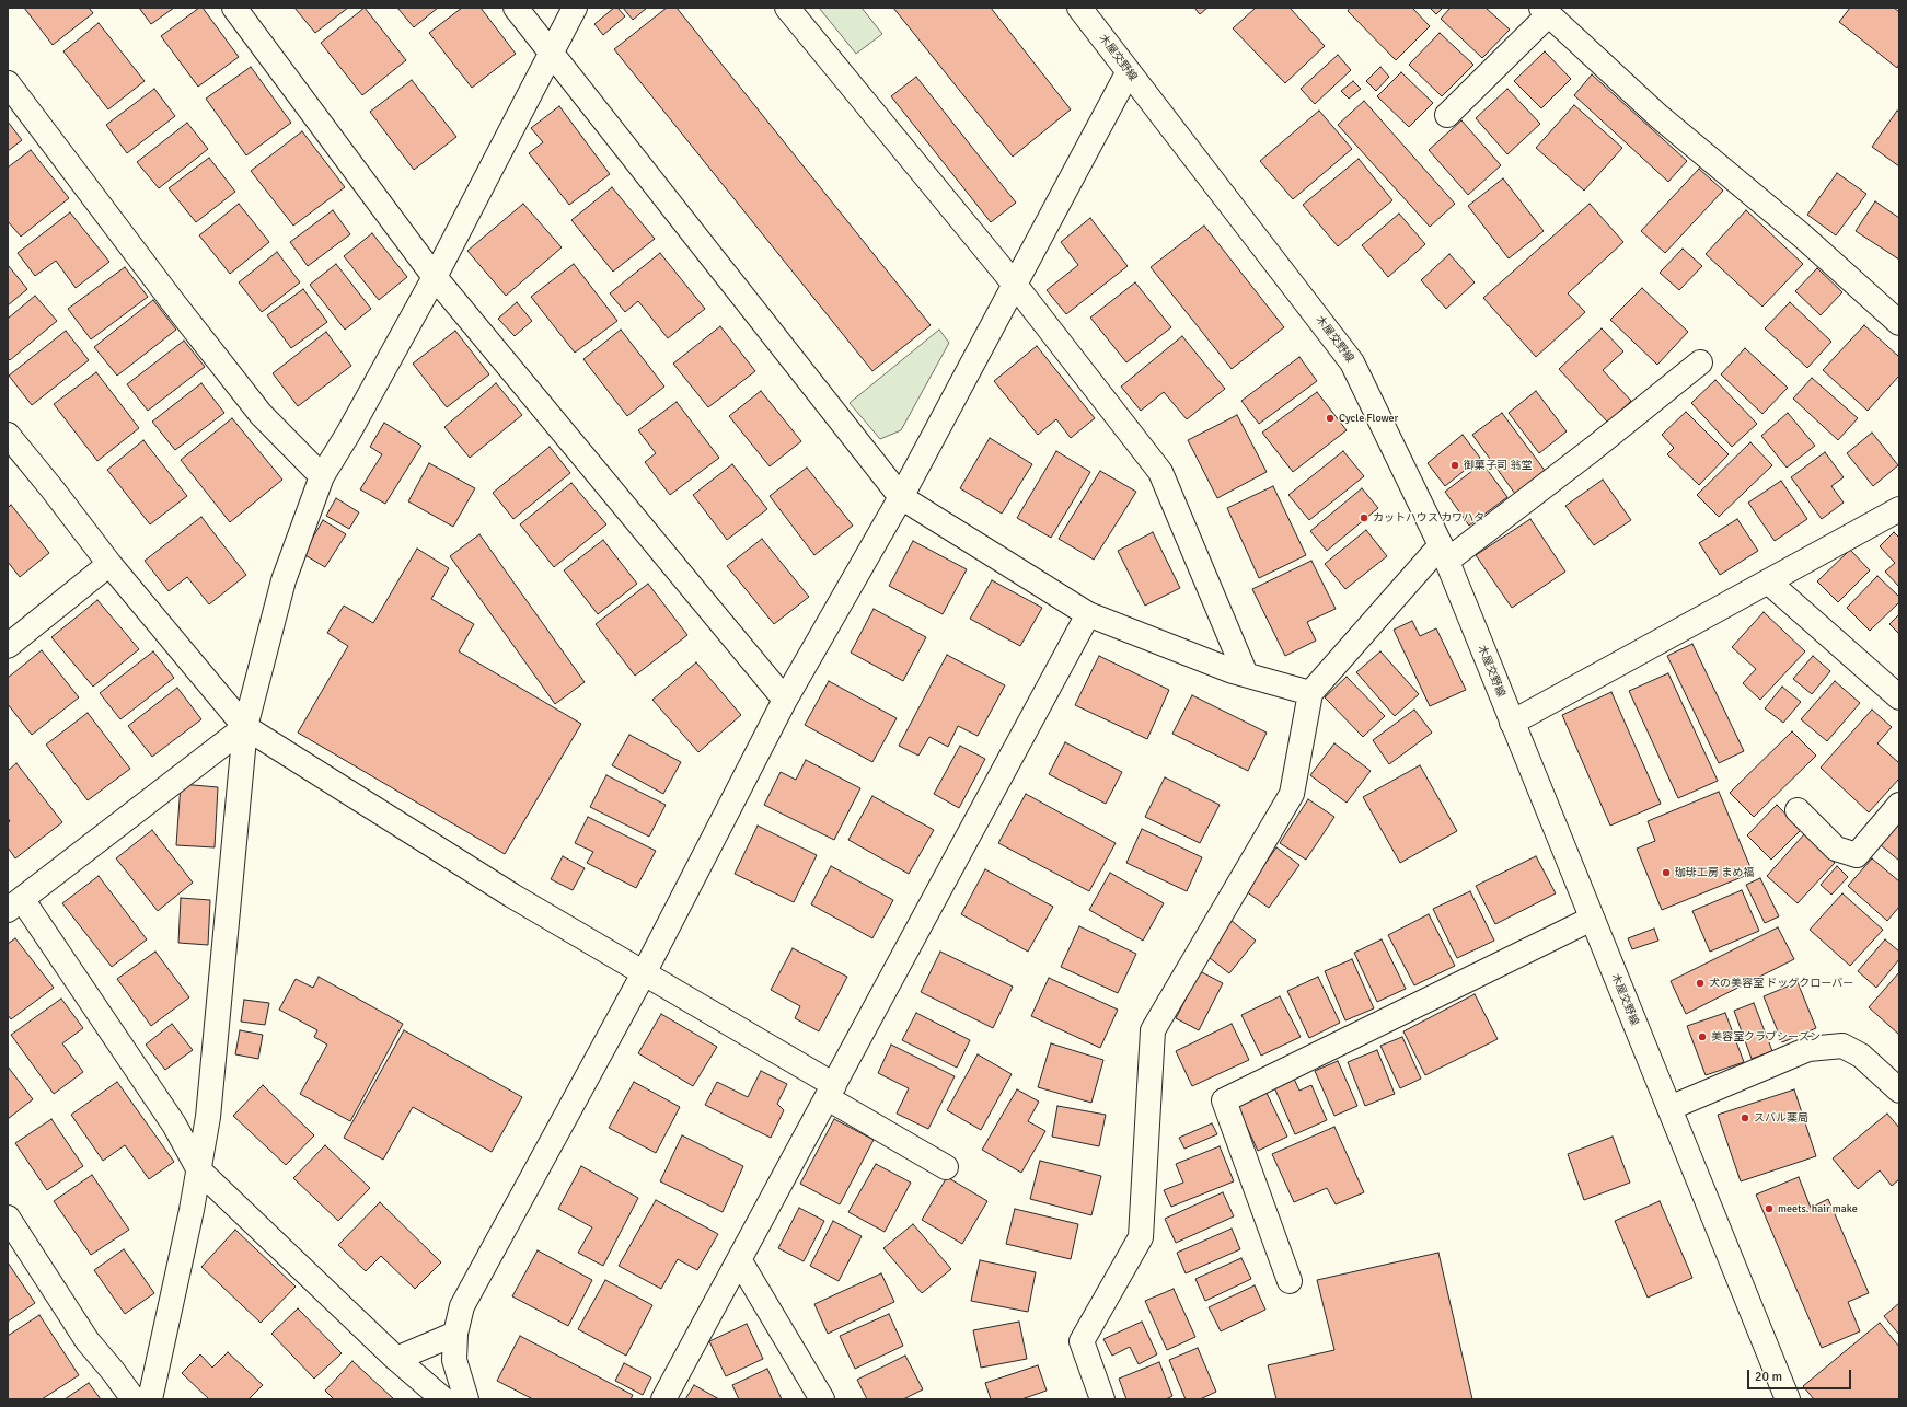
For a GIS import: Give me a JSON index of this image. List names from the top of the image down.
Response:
{
  "streets": {
    "street": ["木屋交野線"]
  },
  "places": [
    "Cycle Flower",
    "御菓子司 翁堂",
    "カットハウス カワハタ",
    "珈琲工房 まめ福",
    "犬の美容室 ドッグクローバー",
    "美容室クラブシーズン",
    "スバル薬局",
    "meets. hair make"
  ],
  "scale_bar": "20 m"
}
